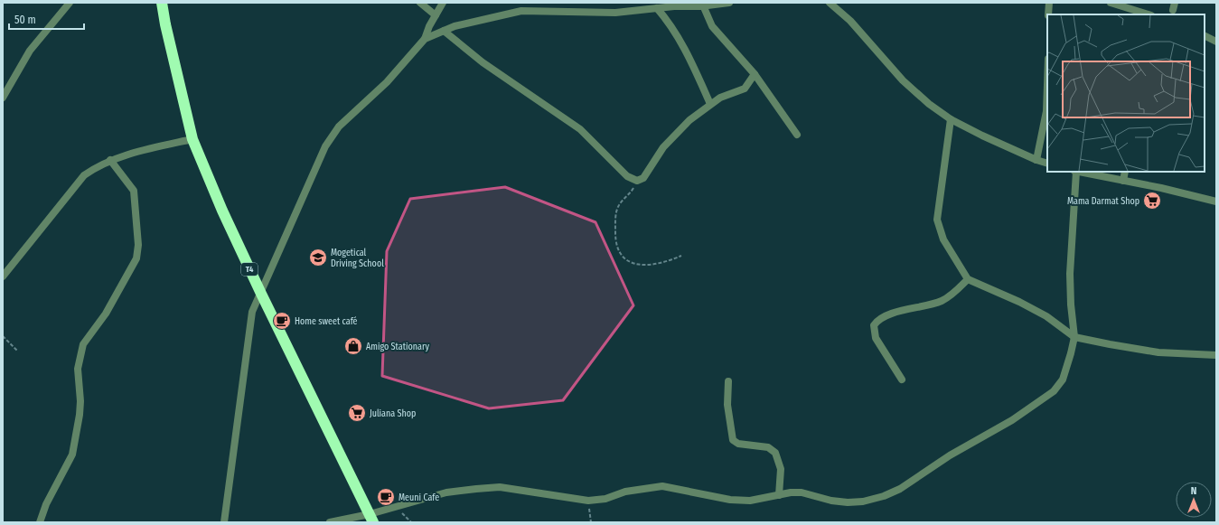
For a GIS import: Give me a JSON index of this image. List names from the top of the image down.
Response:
{
  "streets": {
    "highway": ["T4"]
  },
  "places": {
    "supermarket": ["Mama Darmat Shop", "Juliana Shop"],
    "school or university": ["Mogetical Driving School"],
    "cafe": ["Home sweet café", "Meuni Cafe"],
    "shop": ["Amigo Stationary"]
  },
  "scale_bar": "50 m",
  "north": "top"
}
